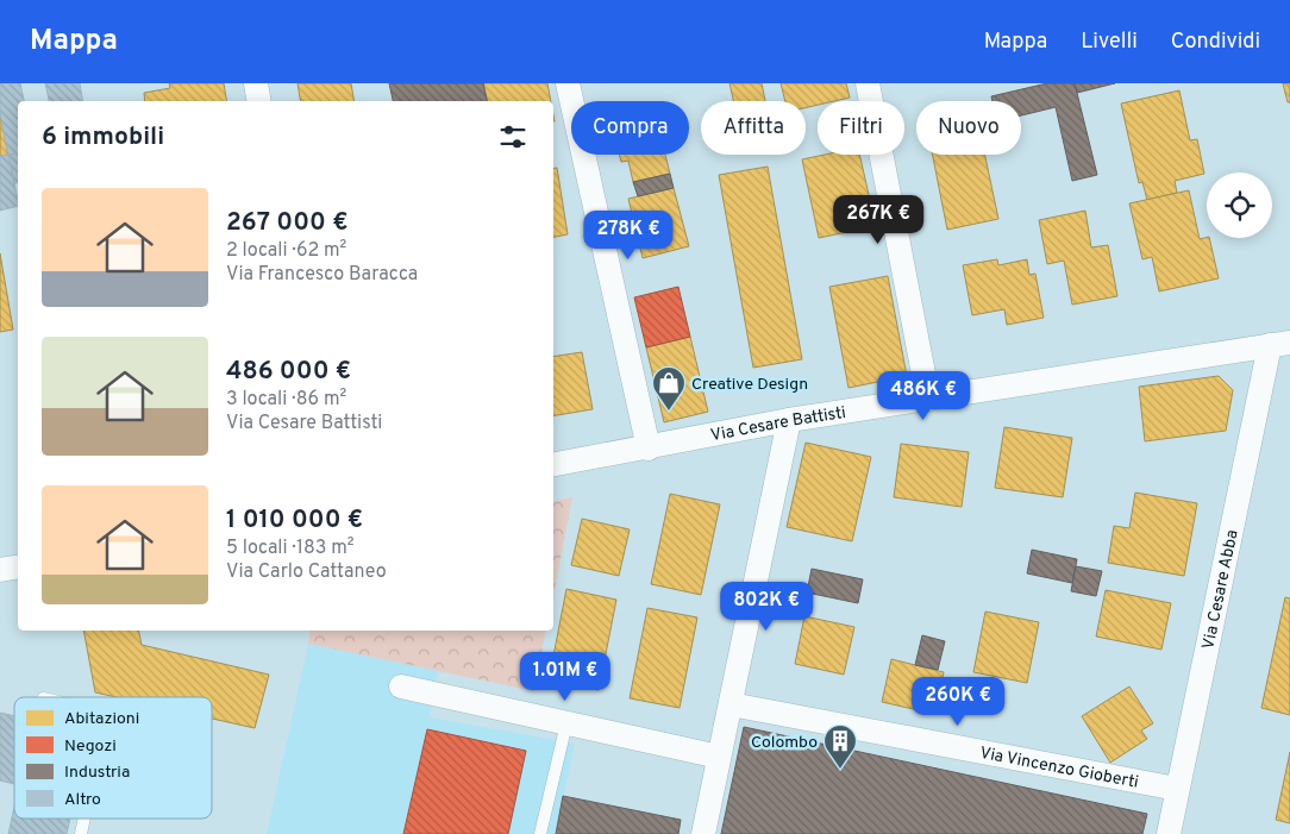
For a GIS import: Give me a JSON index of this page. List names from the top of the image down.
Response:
{
  "streets": {
    "street": ["Via Cesare Battisti", "Via Cesare Abba", "Via Vincenzo Gioberti"]
  },
  "crossings": [
    ["Via Cesare Battisti", "Via Cesare Abba"],
    ["Via Cesare Abba", "Via Vincenzo Gioberti"]
  ],
  "places": {
    "shop": ["Creative Design"],
    "building": ["Colombo"]
  },
  "legend": [
    "Abitazioni",
    "Negozi",
    "Industria",
    "Altro"
  ],
  "page": {
    "header": "Mappa",
    "nav": ["Mappa", "Livelli", "Condividi"],
    "chip": [
      "Compra",
      "Affitta",
      "Filtri",
      "Nuovo"
    ],
    "heading": "6 immobili",
    "list": [
      {
        "name": "267 000 €",
        "note": "2 locali · 62 m² · Via Francesco Baracca"
      },
      {
        "name": "486 000 €",
        "note": "3 locali · 86 m² · Via Cesare Battisti"
      },
      {
        "name": "1 010 000 €",
        "note": "5 locali · 183 m² · Via Carlo Cattaneo"
      }
    ],
    "price": [
      "267K €",
      "278K €",
      "486K €",
      "802K €",
      "1.01M €",
      "260K €"
    ]
  }
}
